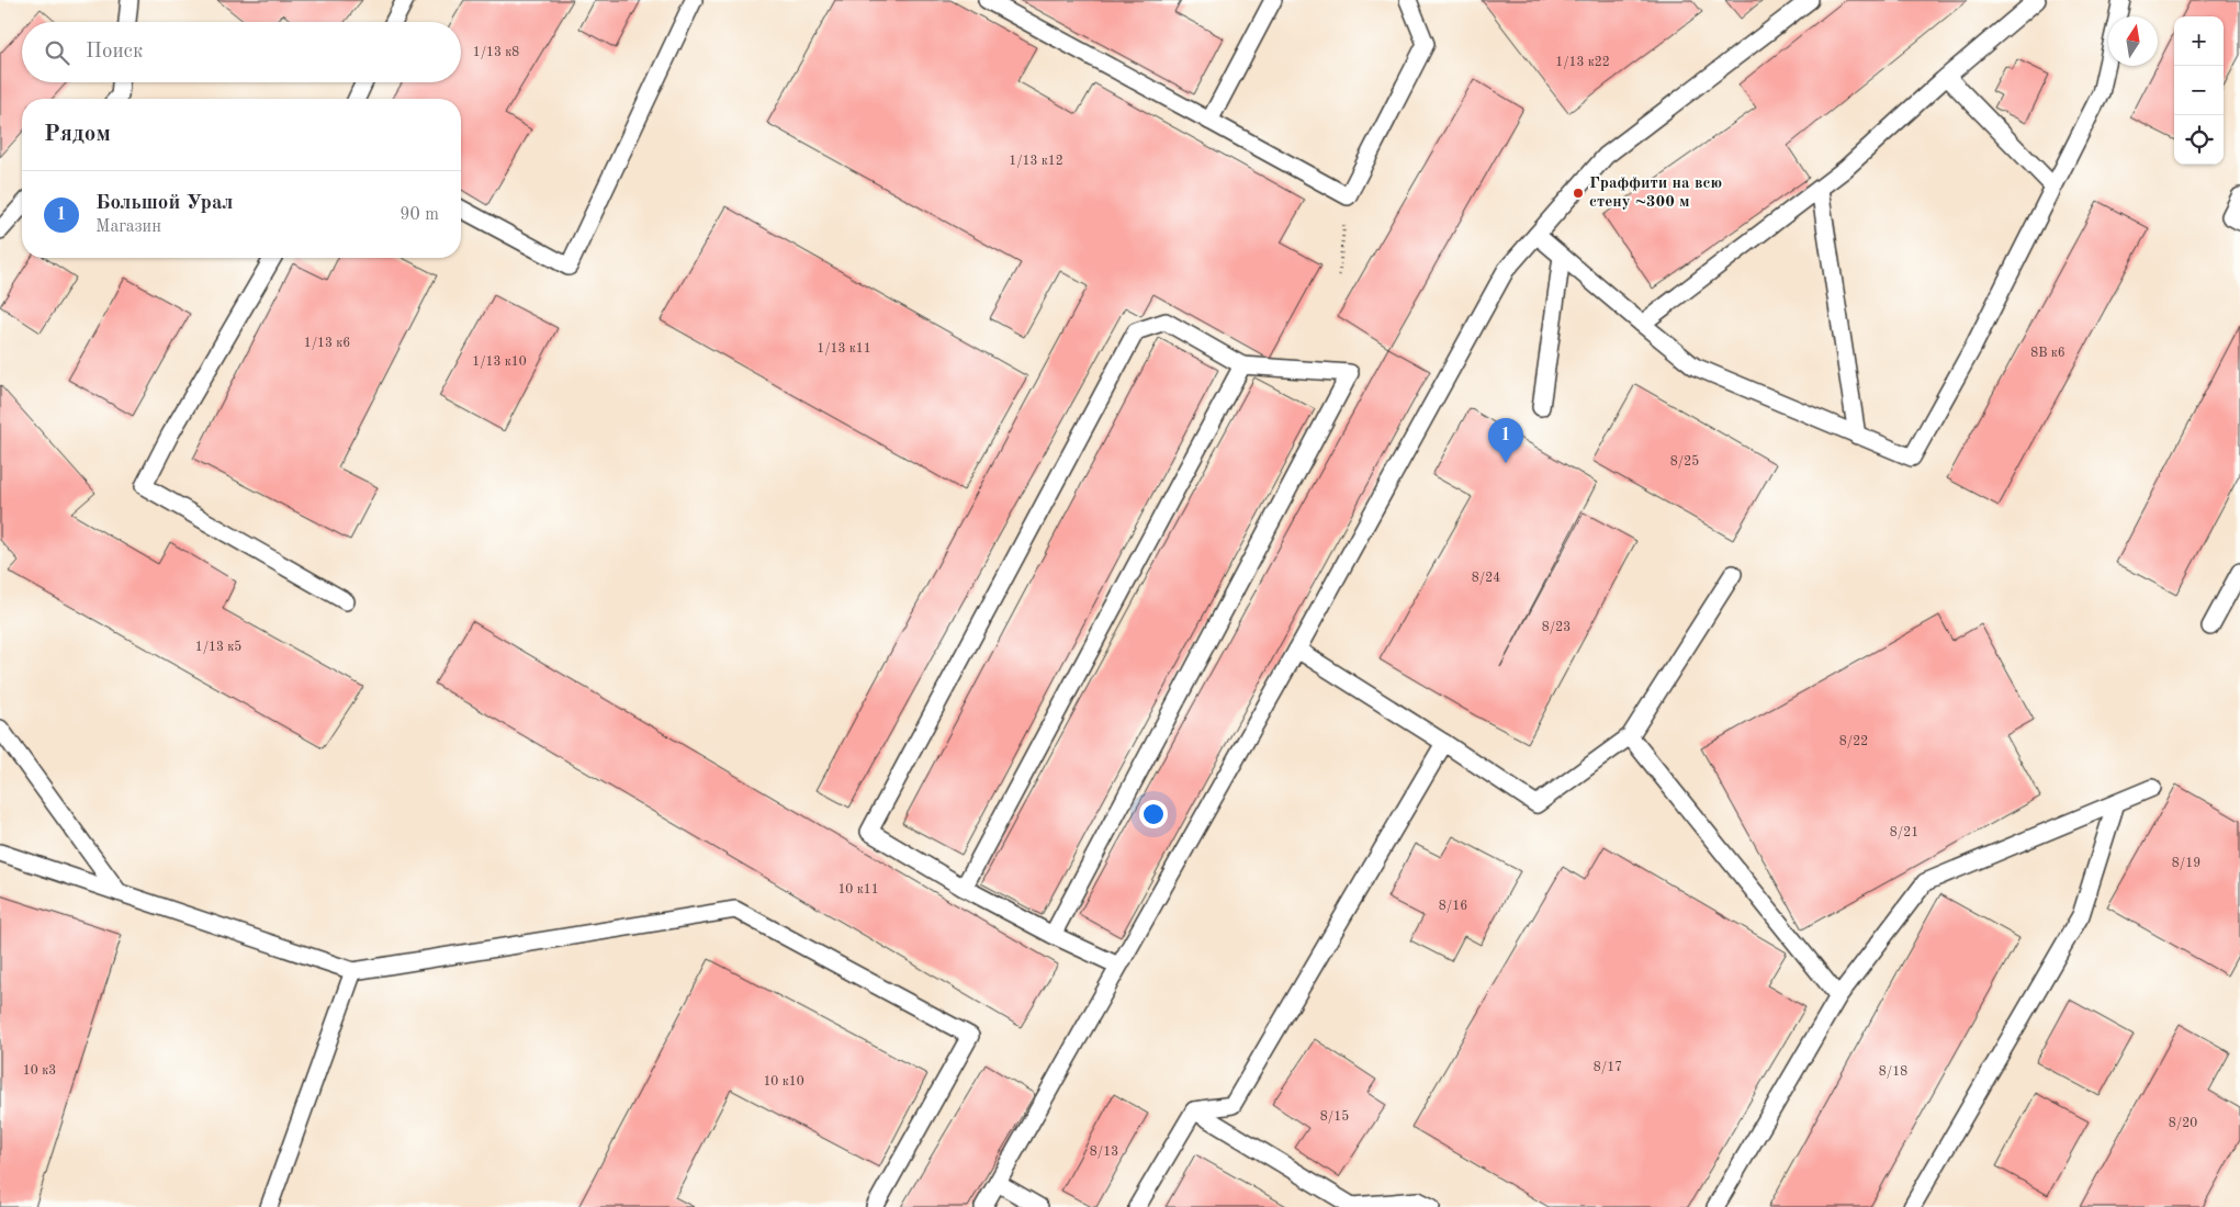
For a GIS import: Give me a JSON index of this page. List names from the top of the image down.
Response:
{
  "places": ["Граффити на всю стену ~300 м"],
  "house_numbers": [
    "1/13 к8",
    "1/13 к22",
    "1/13 к12",
    "1/13 к6",
    "1/13 к11",
    "8В к6",
    "1/13 к10",
    "8/25",
    "8/24",
    "8/23",
    "1/13 к5",
    "8/22",
    "8/21",
    "8/19",
    "10 к11",
    "8/16",
    "8/17",
    "10 к3",
    "8/18",
    "10 к10",
    "8/15",
    "8/20",
    "8/13"
  ],
  "north": "top",
  "page": {
    "map_buttons": ["+", "−"],
    "search": "Поиск",
    "heading": "Рядом",
    "list": [
      {
        "mark": "1",
        "name": "Большой Урал",
        "note": "Магазин",
        "value": "90 m"
      }
    ],
    "pins": "1"
  }
}
